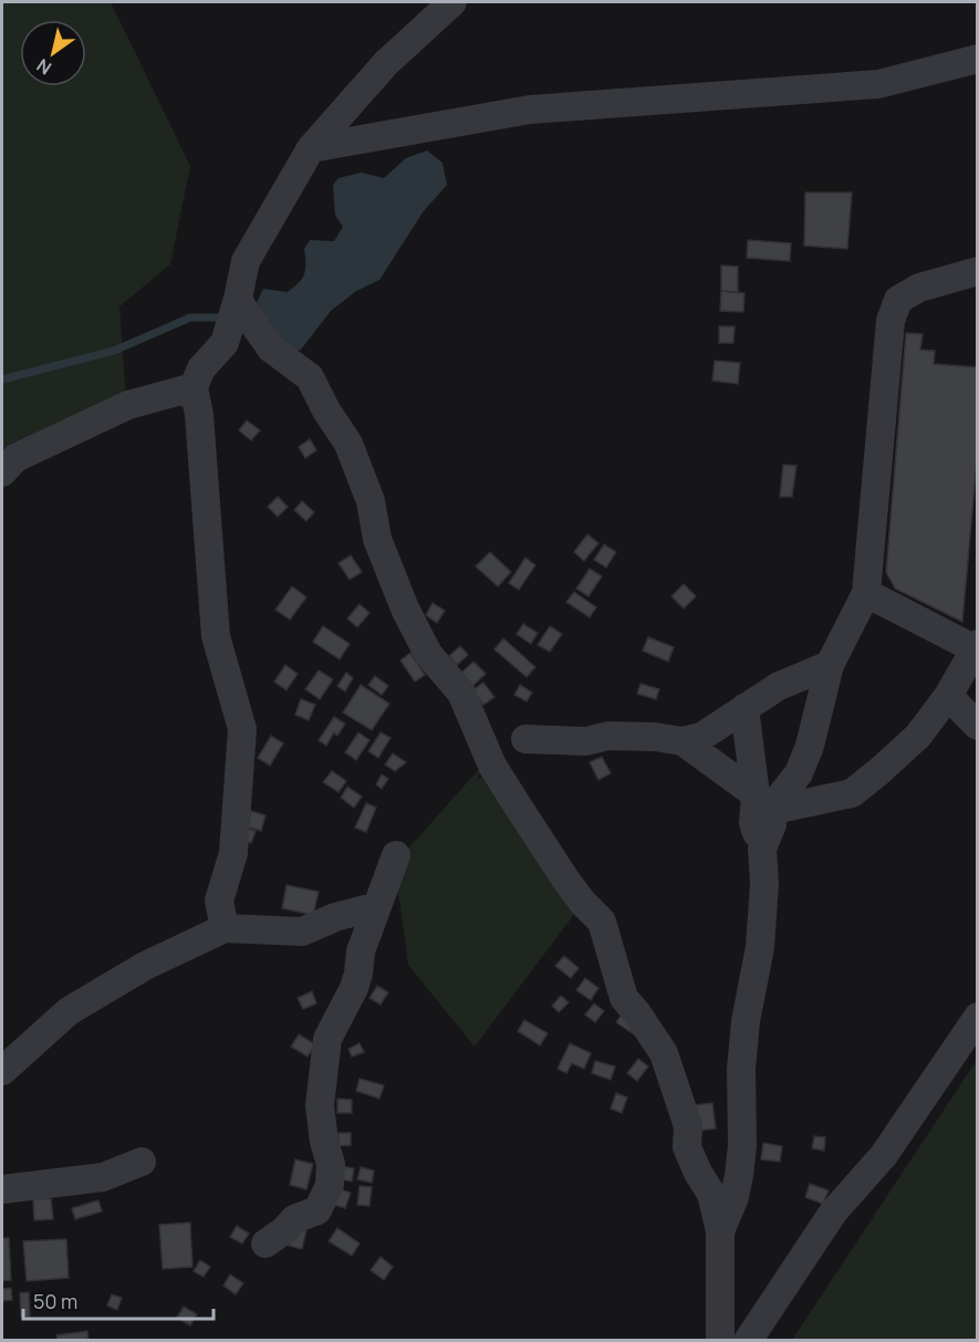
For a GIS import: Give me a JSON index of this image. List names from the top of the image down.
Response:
{
  "scale_bar": "50 m",
  "north": "bottom left"
}
